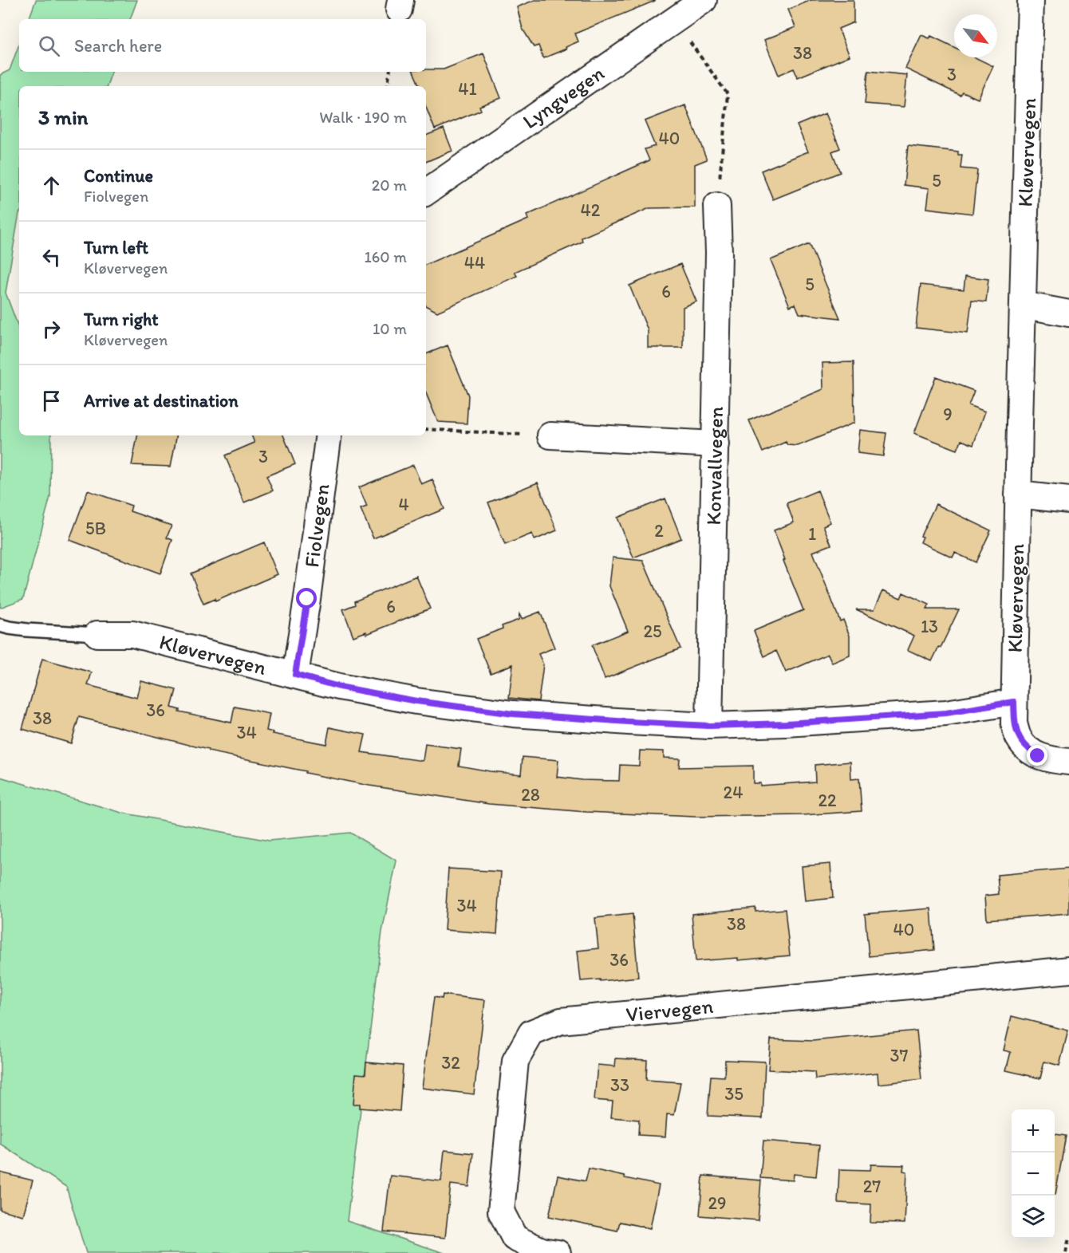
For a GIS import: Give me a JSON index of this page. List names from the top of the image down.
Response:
{
  "streets": {
    "street": [
      "Lyngvegen",
      "Kløvervegen",
      "Konvallvegen",
      "Fiolvegen",
      "Viervegen"
    ]
  },
  "crossings": [
    ["Kløvervegen", "Konvallvegen"],
    ["Kløvervegen", "Fiolvegen"]
  ],
  "house_numbers": [
    "38",
    "3",
    "41",
    "40",
    "5",
    "42",
    "44",
    "5",
    "6",
    "9",
    "3",
    "4",
    "5B",
    "2",
    "1",
    "6",
    "13",
    "25",
    "36",
    "38",
    "34",
    "24",
    "28",
    "22",
    "34",
    "38",
    "40",
    "36",
    "37",
    "32",
    "33",
    "35",
    "27",
    "29"
  ],
  "north": "bottom right",
  "page": {
    "search": "Search here",
    "heading": ["3 min", "Walk · 190 m"],
    "list": [
      ["Continue", "Fiolvegen", "20 m"],
      ["Turn left", "Kløvervegen", "160 m"],
      ["Turn right", "Kløvervegen", "10 m"],
      "Arrive at destination"
    ],
    "map_buttons": ["+", "−"]
  }
}
